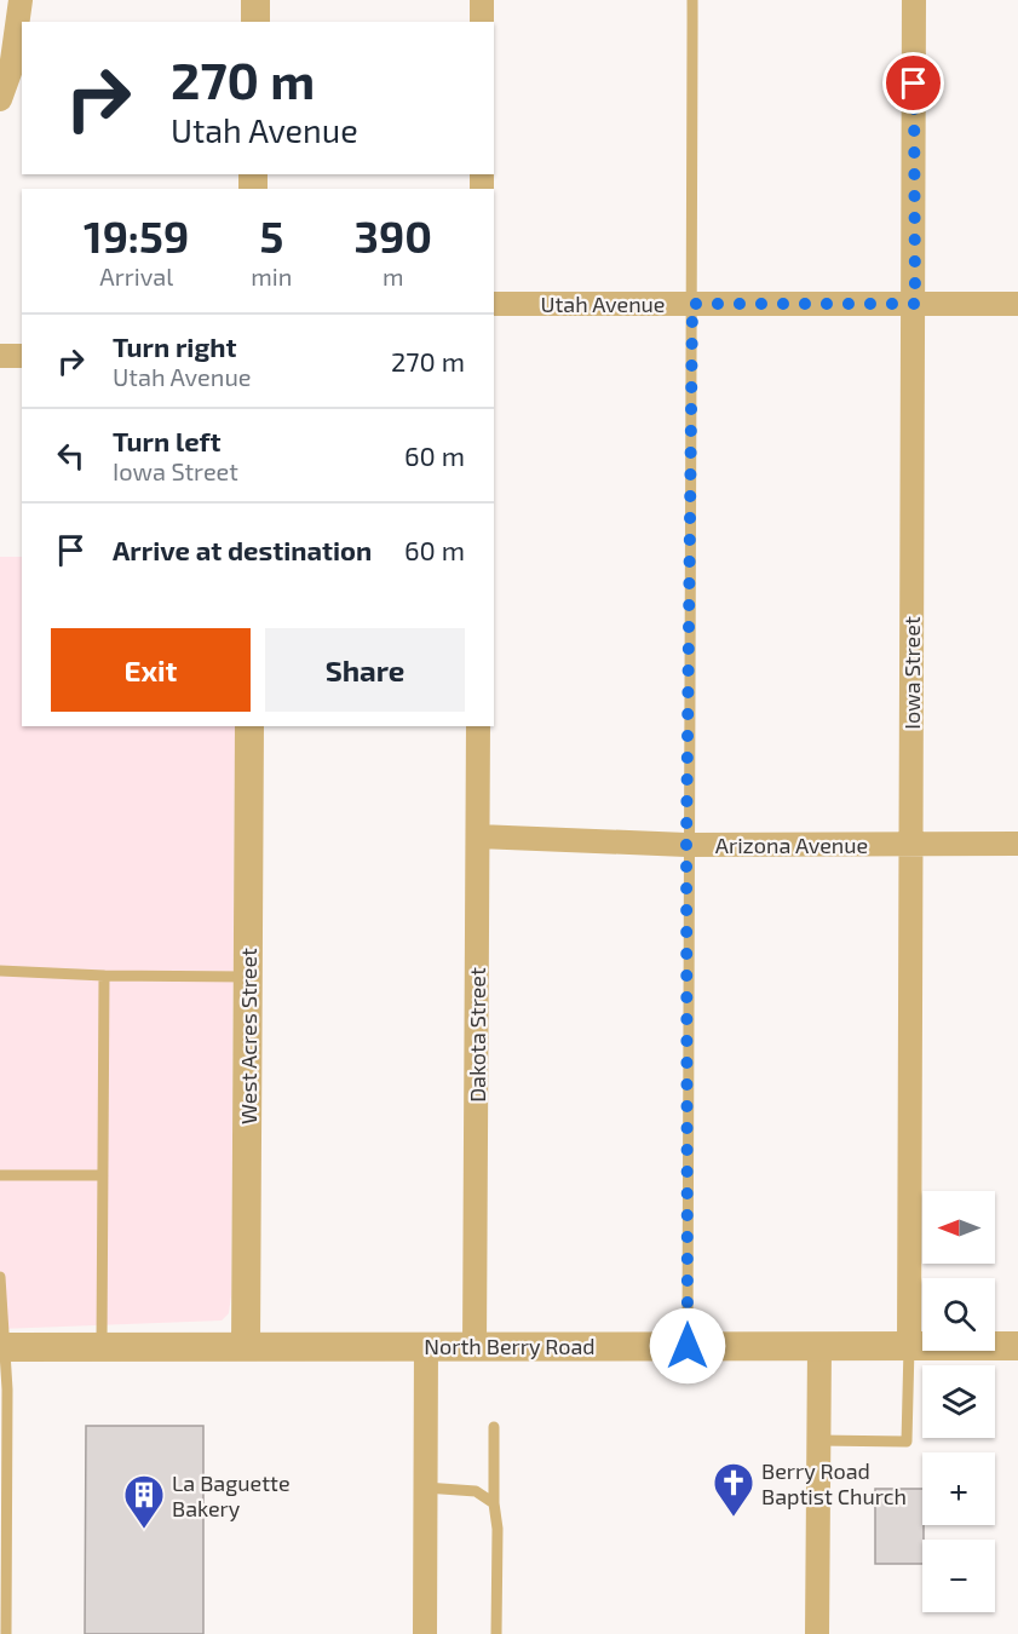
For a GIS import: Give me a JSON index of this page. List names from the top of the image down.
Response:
{
  "streets": {
    "street": [
      "Utah Avenue",
      "Iowa Street",
      "Arizona Avenue",
      "Dakota Street",
      "West Acres Street",
      "North Berry Road"
    ]
  },
  "crossings": [
    ["Utah Avenue", "Iowa Street"],
    ["Iowa Street", "Arizona Avenue"],
    ["Iowa Street", "North Berry Road"],
    ["Arizona Avenue", "Dakota Street"],
    ["Dakota Street", "North Berry Road"],
    ["West Acres Street", "North Berry Road"]
  ],
  "places": {
    "church": ["Berry Road Baptist Church"],
    "building": ["La Baguette Bakery"]
  },
  "north": "left",
  "page": {
    "turn": ["270 m", "Utah Avenue"],
    "eta": [
      "19:59",
      "Arrival",
      "5",
      "min",
      "390",
      "m"
    ],
    "list": [
      {
        "name": "Turn right",
        "note": "Utah Avenue",
        "value": "270 m"
      },
      {
        "name": "Turn left",
        "note": "Iowa Street",
        "value": "60 m"
      },
      {
        "name": "Arrive at destination",
        "value": "60 m"
      }
    ],
    "buttons": ["Exit", "Share"],
    "map_buttons": ["+", "−"]
  }
}
